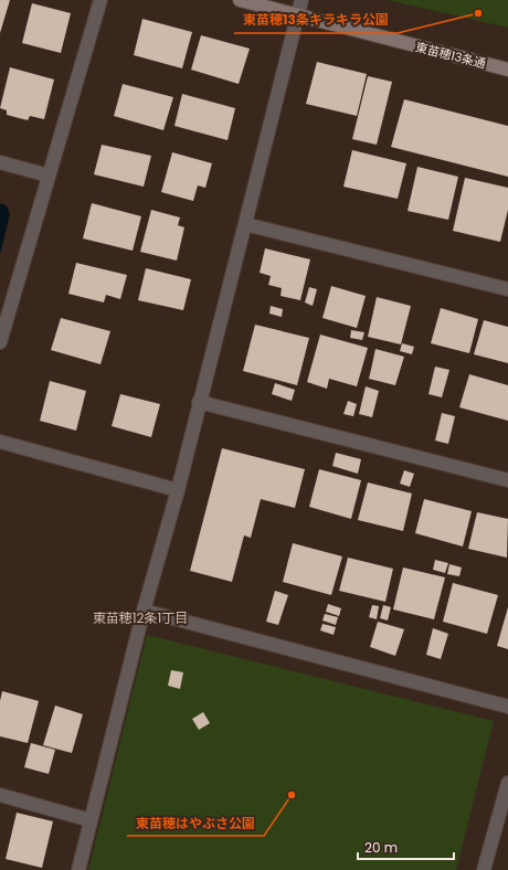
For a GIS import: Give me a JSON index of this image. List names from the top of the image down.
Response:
{
  "streets": {
    "street": ["東苗穂13条通"]
  },
  "districts": ["東苗穂12条1丁目"],
  "places": ["東苗穂13条キラキラ公園", "東苗穂はやぶさ公園"],
  "scale_bar": "20 m"
}
